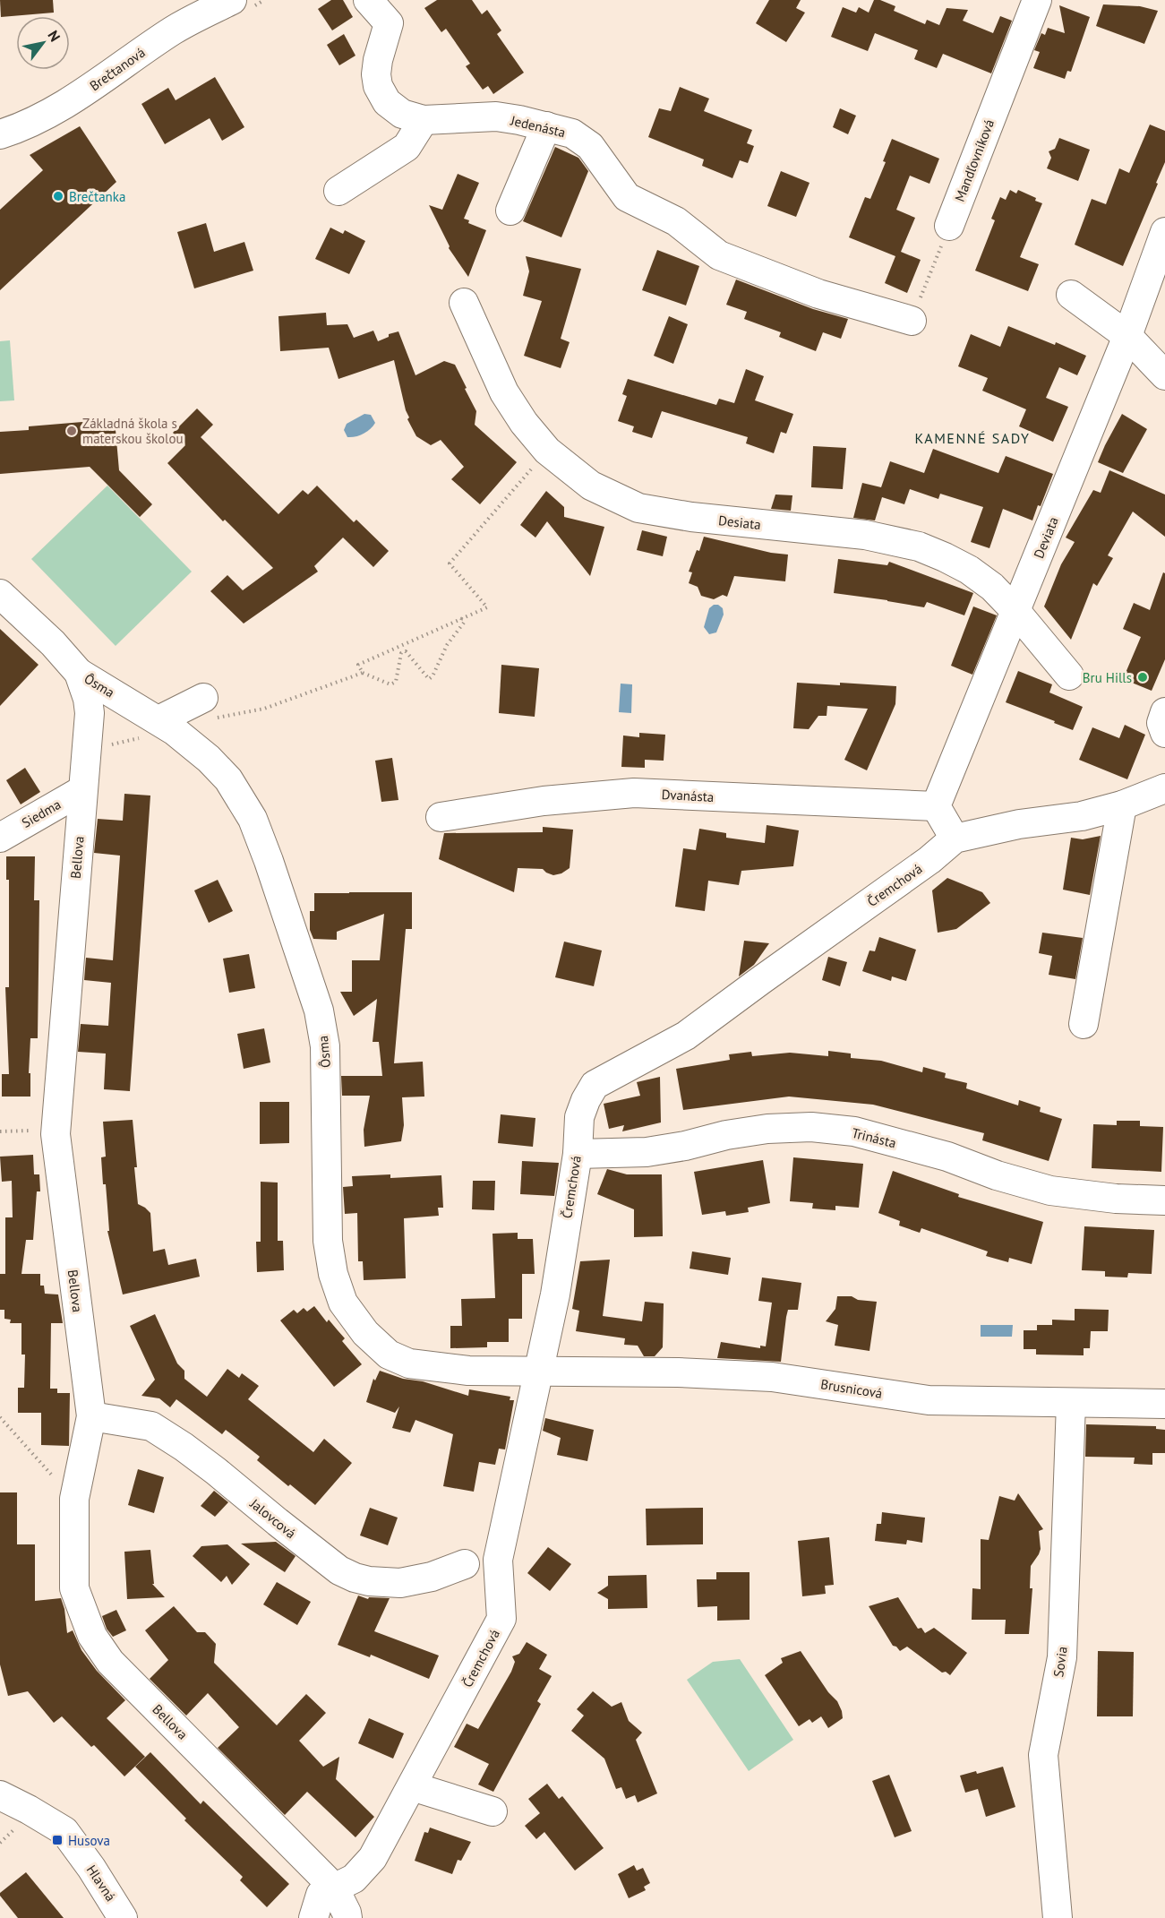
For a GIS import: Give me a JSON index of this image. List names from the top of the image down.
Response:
{
  "streets": {
    "street": [
      "Brečtanová",
      "Jedenásta",
      "Mandľovníková",
      "Desiata",
      "Deviata",
      "Ôsma",
      "Dvanásta",
      "Siedma",
      "Bellova",
      "Čremchová",
      "Trinásta",
      "Brusnicová",
      "Jalovcová",
      "Sovia",
      "Hlavná"
    ]
  },
  "crossings": [
    ["Desiata", "Deviata"],
    ["Deviata", "Dvanásta"],
    ["Ôsma", "Bellova"],
    ["Ôsma", "Čremchová"],
    ["Ôsma", "Brusnicová"],
    ["Siedma", "Bellova"],
    ["Bellova", "Čremchová"],
    ["Bellova", "Jalovcová"],
    ["Čremchová", "Trinásta"],
    ["Čremchová", "Brusnicová"],
    ["Brusnicová", "Sovia"]
  ],
  "districts": ["KAMENNÉ SADY"],
  "places": {
    "other": ["Brečtanka", "Základná škola s materskou školou", "Bru Hills"],
    "transit": ["Husova"]
  },
  "north": "top right"
}
